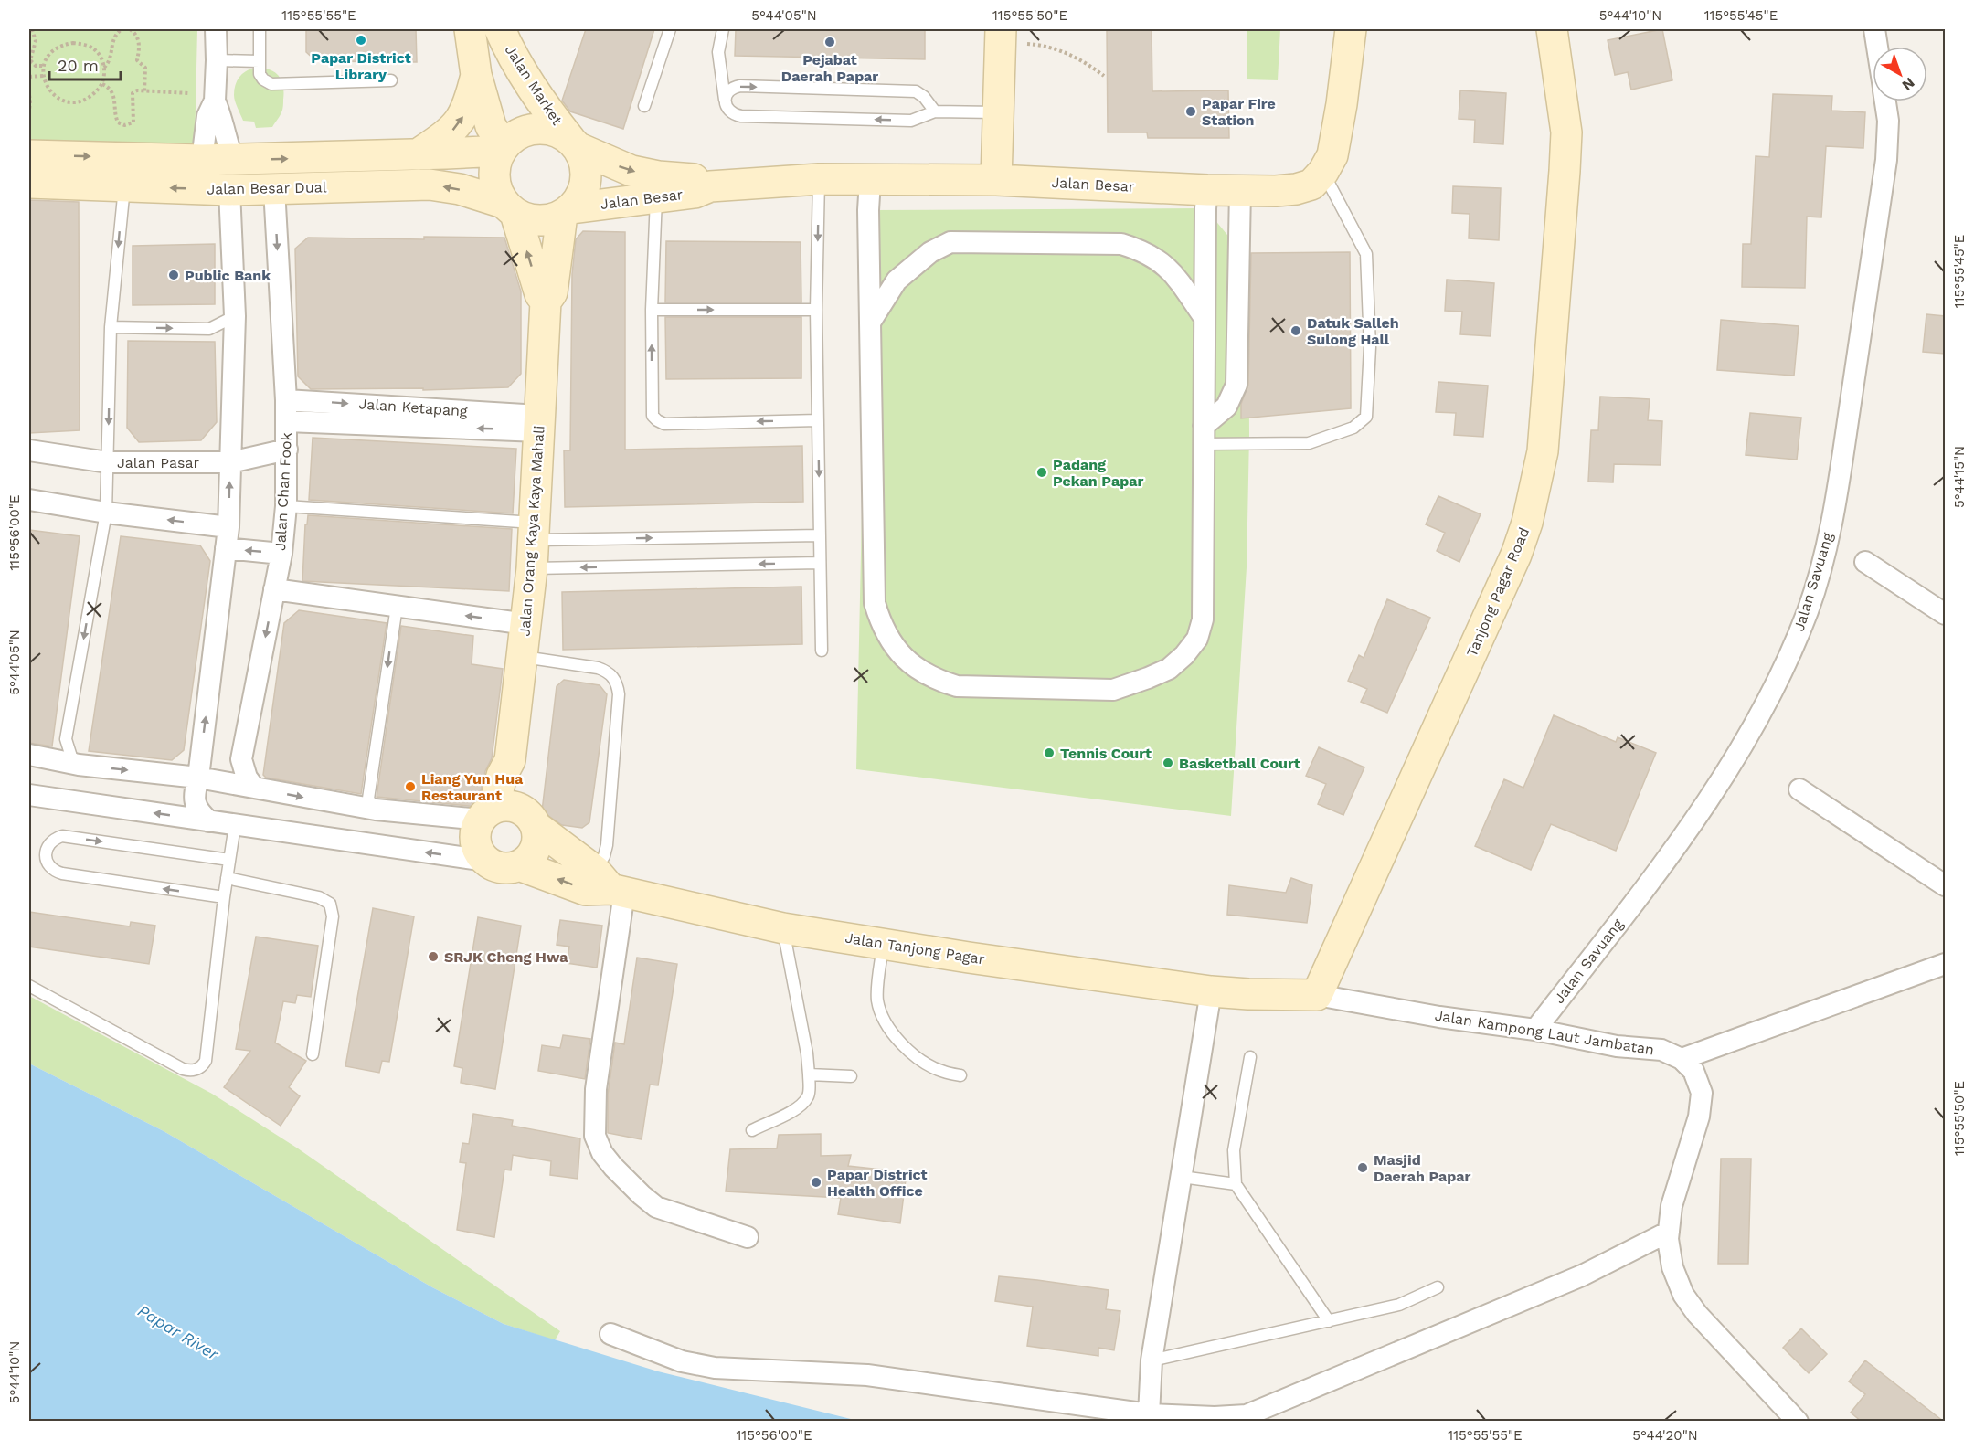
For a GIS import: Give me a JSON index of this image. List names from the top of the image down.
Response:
{
  "streets": {
    "main road": [
      "Jalan Market",
      "Jalan Besar",
      "Jalan Besar Dual",
      "Jalan Orang Kaya Kaya Mahali",
      "Tanjong Pagar Road",
      "Jalan Tanjong Pagar"
    ],
    "street": [
      "Jalan Ketapang",
      "Jalan Pasar",
      "Jalan Chan Fook",
      "Jalan Savuang",
      "Jalan Kampong Laut Jambatan"
    ]
  },
  "crossings": [
    ["Jalan Market", "Jalan Besar"],
    ["Jalan Market", "Jalan Besar Dual"],
    ["Jalan Market", "Jalan Orang Kaya Kaya Mahali"],
    ["Jalan Besar", "Jalan Besar Dual"],
    ["Jalan Besar", "Jalan Orang Kaya Kaya Mahali"],
    ["Jalan Besar Dual", "Jalan Chan Fook"],
    ["Jalan Besar Dual", "Jalan Orang Kaya Kaya Mahali"],
    ["Jalan Ketapang", "Jalan Chan Fook"],
    ["Jalan Ketapang", "Jalan Orang Kaya Kaya Mahali"],
    ["Jalan Pasar", "Jalan Chan Fook"],
    ["Jalan Orang Kaya Kaya Mahali", "Jalan Tanjong Pagar"],
    ["Jalan Savuang", "Jalan Kampong Laut Jambatan"],
    ["Tanjong Pagar Road", "Jalan Tanjong Pagar"],
    ["Tanjong Pagar Road", "Jalan Kampong Laut Jambatan"],
    ["Jalan Tanjong Pagar", "Jalan Kampong Laut Jambatan"]
  ],
  "water": ["Papar River"],
  "places": [
    "Papar District Library",
    "Pejabat Daerah Papar",
    "Papar Fire Station",
    "Public Bank",
    "Datuk Salleh Sulong Hall",
    "Padang Pekan Papar",
    "Tennis Court",
    "Basketball Court",
    "Liang Yun Hua Restaurant",
    "SRJK Cheng Hwa",
    "Masjid Daerah Papar",
    "Papar District Health Office"
  ],
  "scale_bar": "20 m",
  "north": "bottom right",
  "coordinates": [
    "115°55'55\"E",
    "5°44'05\"N",
    "115°55'50\"E",
    "5°44'10\"N",
    "115°55'45\"E",
    "5°44'15\"N",
    "115°56'00\"E",
    "5°44'20\"N"
  ]
}
